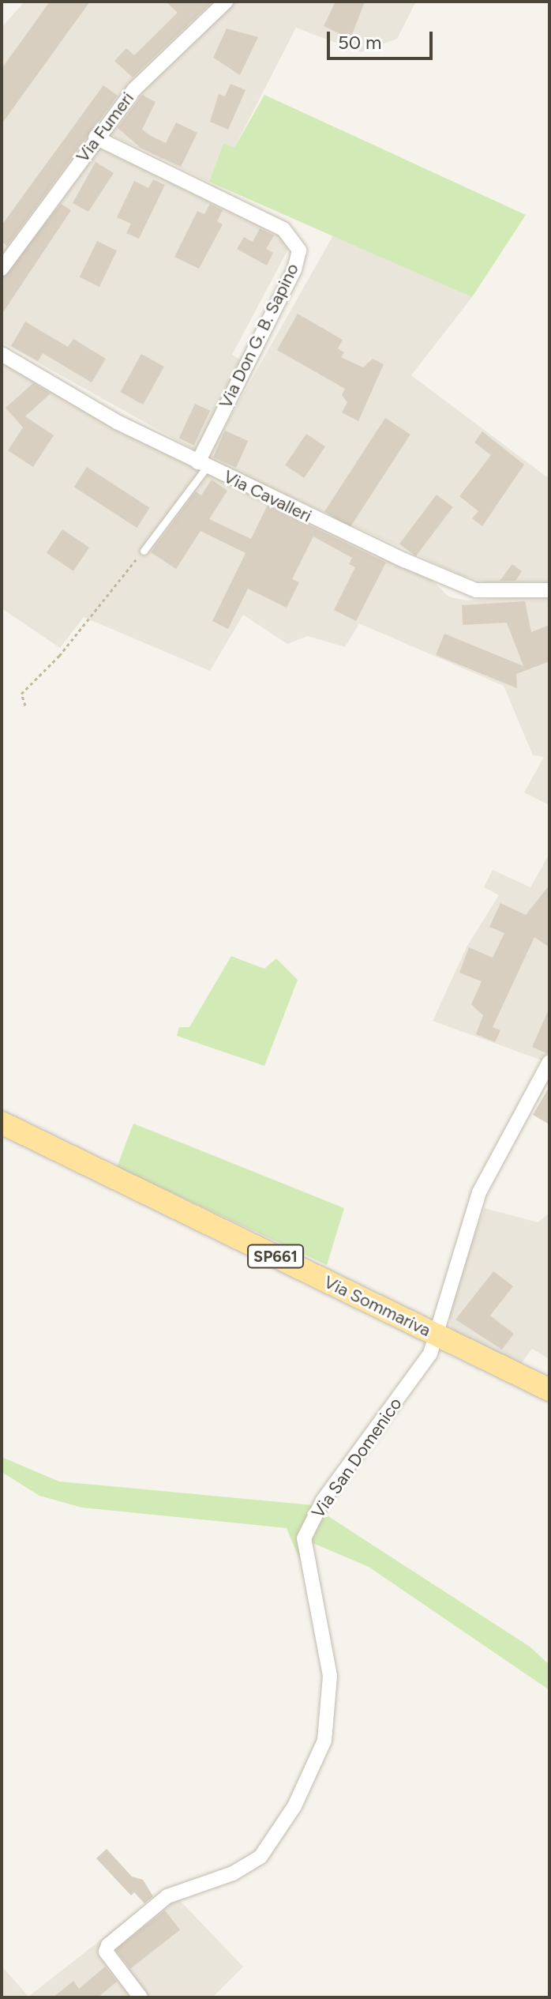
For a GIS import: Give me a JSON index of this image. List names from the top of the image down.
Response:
{
  "streets": {
    "main road": ["SP661", "Via Sommariva"],
    "street": [
      "Via Fumeri",
      "Via Don G. B. Sapino",
      "Via Cavalleri",
      "Via San Domenico"
    ]
  },
  "crossings": [
    ["Via Fumeri", "Via Don G. B. Sapino"],
    ["Via Don G. B. Sapino", "Via Cavalleri"],
    ["Via Sommariva", "Via San Domenico"]
  ],
  "scale_bar": "50 m"
}
